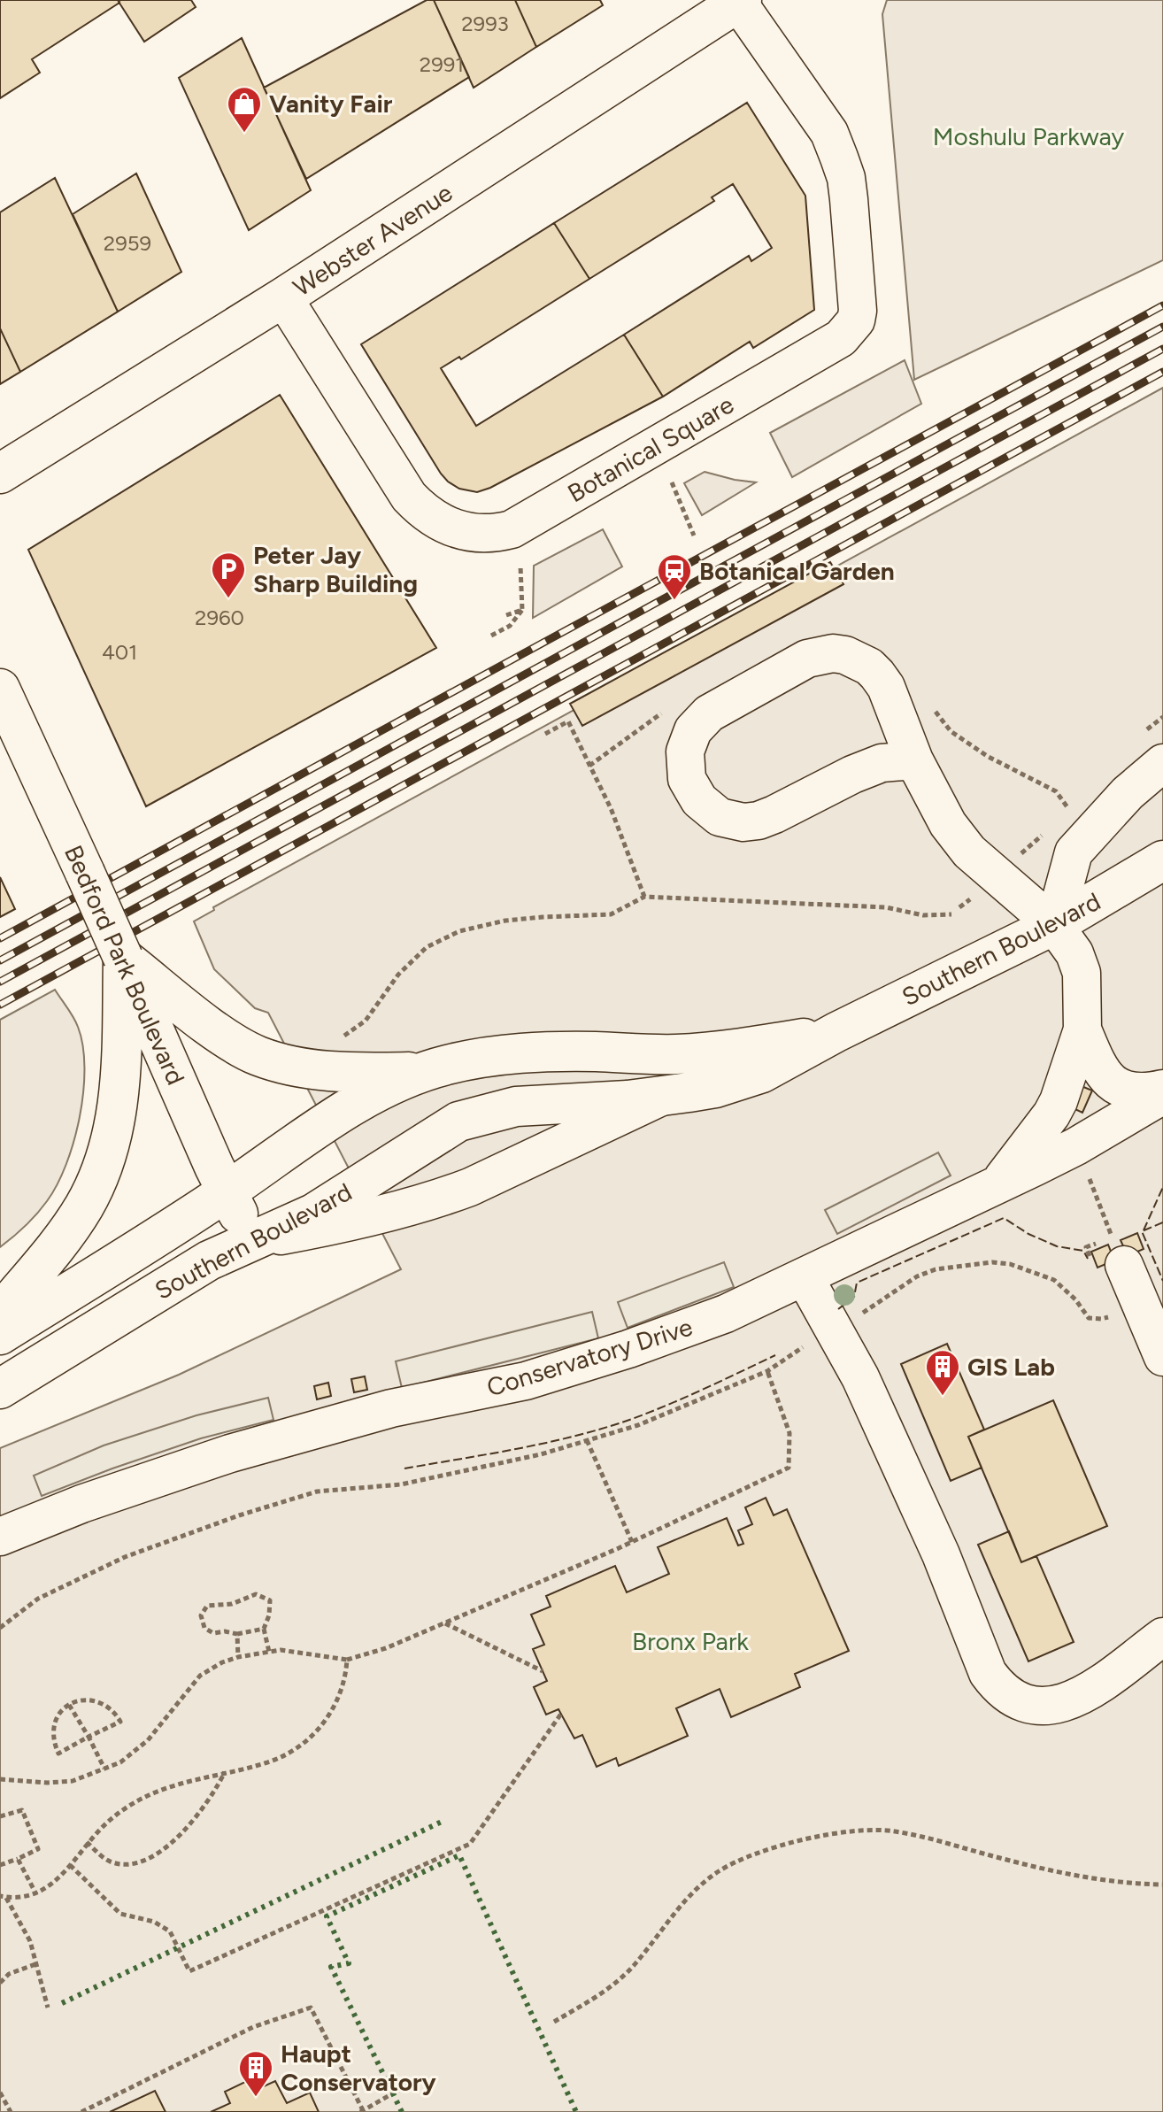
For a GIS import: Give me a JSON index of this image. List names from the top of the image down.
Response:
{
  "streets": {
    "main road": ["Webster Avenue", "Southern Boulevard", "Bedford Park Boulevard"],
    "street": ["Botanical Square", "Conservatory Drive"]
  },
  "crossings": [
    ["Webster Avenue", "Botanical Square"],
    ["Southern Boulevard", "Bedford Park Boulevard"]
  ],
  "parks": ["Moshulu Parkway", "Bronx Park"],
  "places": {
    "shop": ["Vanity Fair"],
    "parking": ["Peter Jay Sharp Building"],
    "station": ["Botanical Garden"],
    "building": ["GIS Lab", "Haupt Conservatory"]
  },
  "house_numbers": [
    "2993",
    "2991",
    "2959",
    "2960",
    "401"
  ]
}
